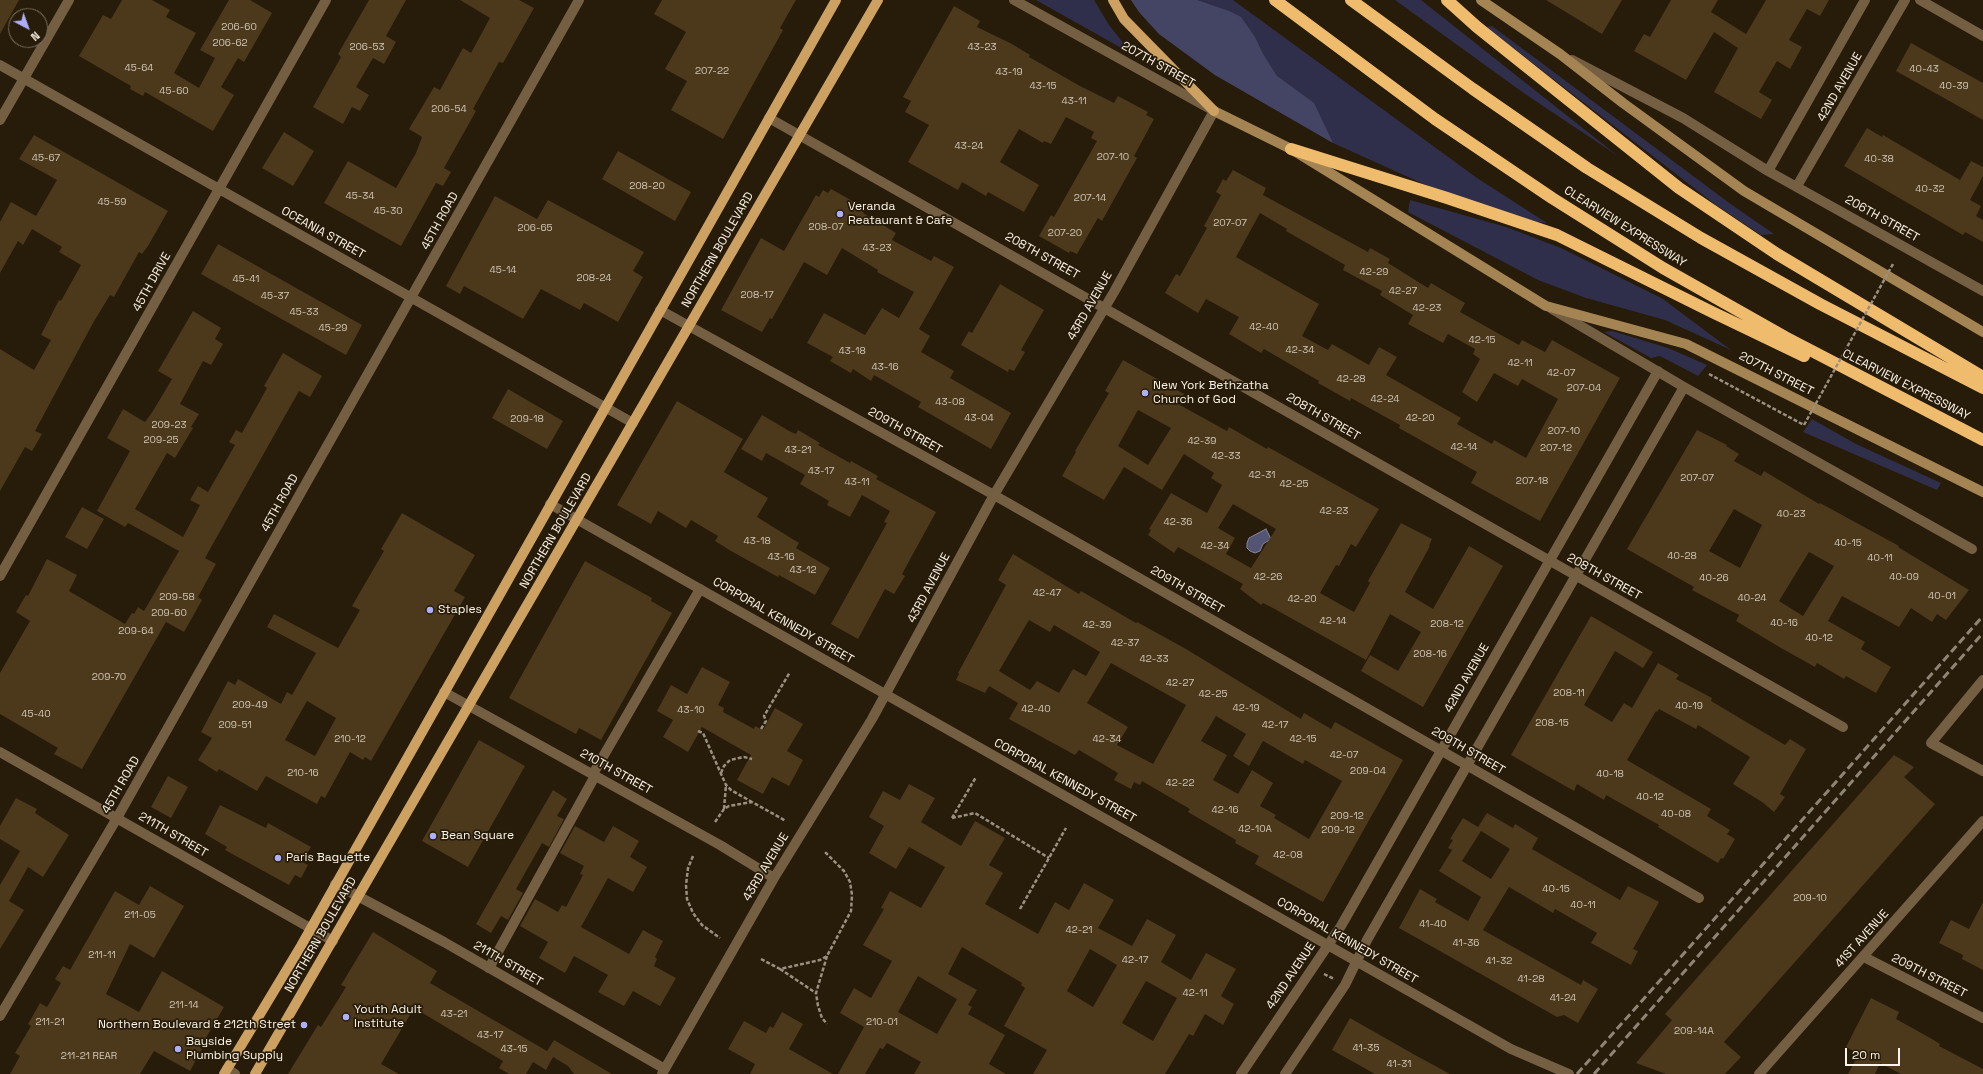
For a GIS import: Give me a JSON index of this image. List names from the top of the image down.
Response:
{
  "streets": {
    "highway": ["CLEARVIEW EXPRESSWAY"],
    "main road": ["NORTHERN BOULEVARD"],
    "street": [
      "207TH STREET",
      "42ND AVENUE",
      "206TH STREET",
      "45TH ROAD",
      "OCEANIA STREET",
      "208TH STREET",
      "45TH DRIVE",
      "43RD AVENUE",
      "209TH STREET",
      "CORPORAL KENNEDY STREET",
      "210TH STREET",
      "211TH STREET",
      "41ST AVENUE"
    ]
  },
  "crossings": [
    ["207TH STREET", "43RD AVENUE"],
    ["42ND AVENUE", "206TH STREET"],
    ["42ND AVENUE", "208TH STREET"],
    ["42ND AVENUE", "209TH STREET"],
    ["42ND AVENUE", "CORPORAL KENNEDY STREET"],
    ["45TH ROAD", "OCEANIA STREET"],
    ["45TH ROAD", "211TH STREET"],
    ["OCEANIA STREET", "NORTHERN BOULEVARD"],
    ["OCEANIA STREET", "45TH DRIVE"],
    ["NORTHERN BOULEVARD", "208TH STREET"],
    ["NORTHERN BOULEVARD", "209TH STREET"],
    ["NORTHERN BOULEVARD", "CORPORAL KENNEDY STREET"],
    ["NORTHERN BOULEVARD", "210TH STREET"],
    ["NORTHERN BOULEVARD", "211TH STREET"],
    ["208TH STREET", "43RD AVENUE"],
    ["43RD AVENUE", "209TH STREET"],
    ["43RD AVENUE", "CORPORAL KENNEDY STREET"],
    ["43RD AVENUE", "210TH STREET"],
    ["43RD AVENUE", "211TH STREET"],
    ["209TH STREET", "41ST AVENUE"]
  ],
  "places": [
    "Veranda Reataurant & Cafe",
    "New York Bethzatha Church of God",
    "Staples",
    "Bean Square",
    "Paris Baguette",
    "Youth Adult Institute",
    "Northern Boulevard & 212th Street",
    "Bayside Plumbing Supply"
  ],
  "house_numbers": [
    "206-60",
    "206-62",
    "206-53",
    "43-23",
    "45-64",
    "40-43",
    "207-22",
    "43-19",
    "43-15",
    "40-39",
    "45-60",
    "43-11",
    "206-54",
    "43-24",
    "207-10",
    "45-67",
    "40-38",
    "208-20",
    "40-32",
    "45-34",
    "207-14",
    "45-59",
    "45-30",
    "207-07",
    "208-07",
    "206-65",
    "207-20",
    "43-23",
    "45-14",
    "42-29",
    "208-24",
    "45-41",
    "42-27",
    "208-17",
    "45-37",
    "42-23",
    "45-33",
    "42-40",
    "45-29",
    "42-15",
    "42-34",
    "43-18",
    "42-11",
    "43-16",
    "42-07",
    "42-28",
    "207-04",
    "42-24",
    "43-08",
    "43-04",
    "42-20",
    "209-18",
    "209-23",
    "207-10",
    "209-25",
    "42-39",
    "42-14",
    "207-12",
    "43-21",
    "42-33",
    "43-17",
    "42-31",
    "207-07",
    "207-18",
    "43-11",
    "42-25",
    "42-23",
    "40-23",
    "42-36",
    "43-18",
    "40-15",
    "42-34",
    "40-28",
    "43-16",
    "40-11",
    "43-12",
    "42-26",
    "40-09",
    "40-26",
    "42-47",
    "40-01",
    "209-58",
    "40-24",
    "42-20",
    "209-60",
    "42-14",
    "40-16",
    "208-12",
    "42-39",
    "209-64",
    "40-12",
    "42-37",
    "208-16",
    "42-33",
    "209-70",
    "42-27",
    "208-11",
    "42-25",
    "209-49",
    "40-19",
    "42-19",
    "42-40",
    "43-10",
    "45-40",
    "208-15",
    "209-51",
    "42-17",
    "210-12",
    "42-34",
    "42-15",
    "42-07",
    "209-04",
    "210-16",
    "40-18",
    "42-22",
    "40-12",
    "42-16",
    "40-08",
    "209-12",
    "42-10A",
    "209-12",
    "42-08",
    "40-15",
    "209-10",
    "40-11",
    "211-05",
    "41-40",
    "42-21",
    "41-36",
    "211-11",
    "42-17",
    "41-32",
    "41-28",
    "42-11",
    "41-24",
    "211-14",
    "43-21",
    "211-21",
    "210-01",
    "209-14A",
    "43-17",
    "41-35",
    "43-15",
    "211-21 REAR",
    "41-31"
  ],
  "scale_bar": "20 m",
  "north": "bottom right"
}
